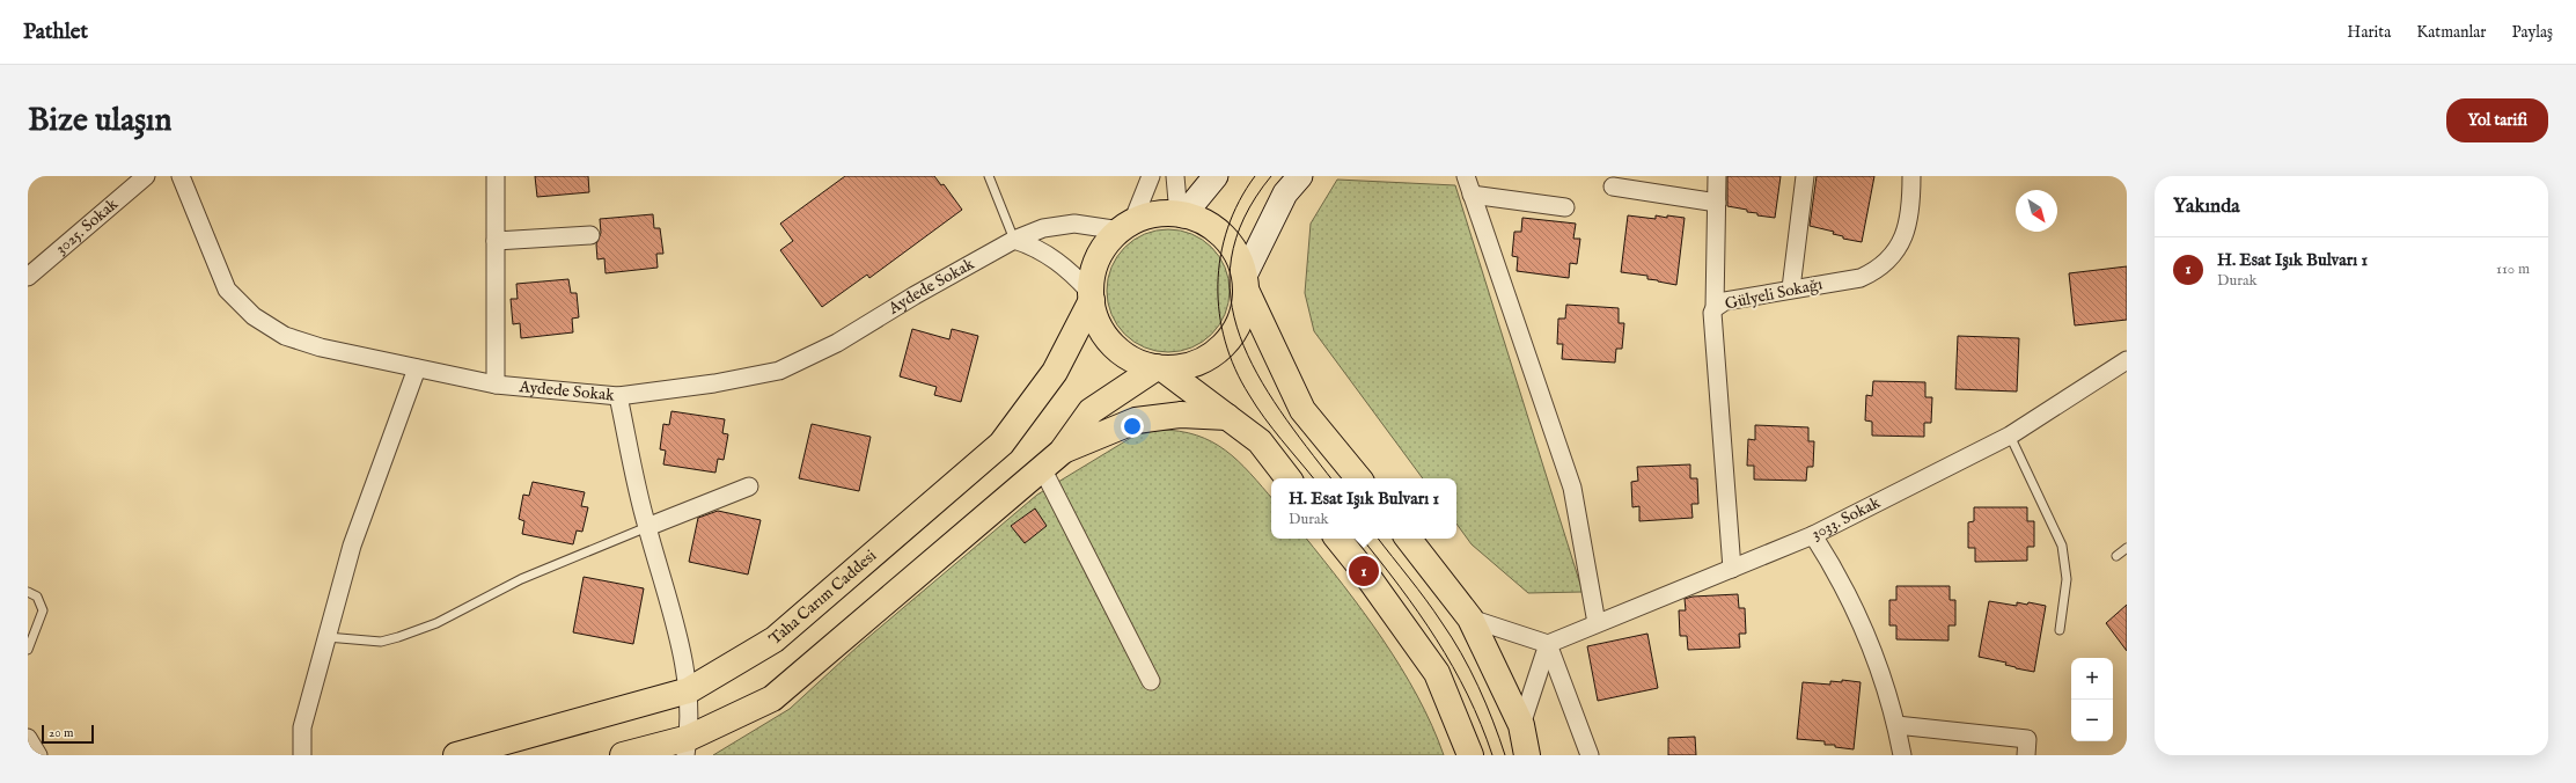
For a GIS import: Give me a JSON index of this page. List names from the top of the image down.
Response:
{
  "streets": {
    "main road": ["Taha Carım Caddesi"],
    "street": [
      "3025. Sokak",
      "Aydede Sokak",
      "Gülyeli Sokağı",
      "3033. Sokak"
    ]
  },
  "crossings": [
    ["Aydede Sokak", "Taha Carım Caddesi"],
    ["Gülyeli Sokağı", "3033. Sokak"]
  ],
  "scale_bar": "20 m",
  "north": "bottom right",
  "page": {
    "header": "Pathlet",
    "nav": ["Harita", "Katmanlar", "Paylaş"],
    "buttons": "Yol tarifi",
    "title": "Bize ulaşın",
    "heading": "Yakında",
    "list": [
      {
        "mark": "1",
        "name": "H. Esat Işık Bulvarı 1",
        "note": "Durak",
        "value": "110 m"
      }
    ],
    "popup": ["H. Esat Işık Bulvarı 1", "Durak"],
    "pins": "1",
    "map_buttons": ["+", "−"],
    "scale": "20 m"
  }
}
